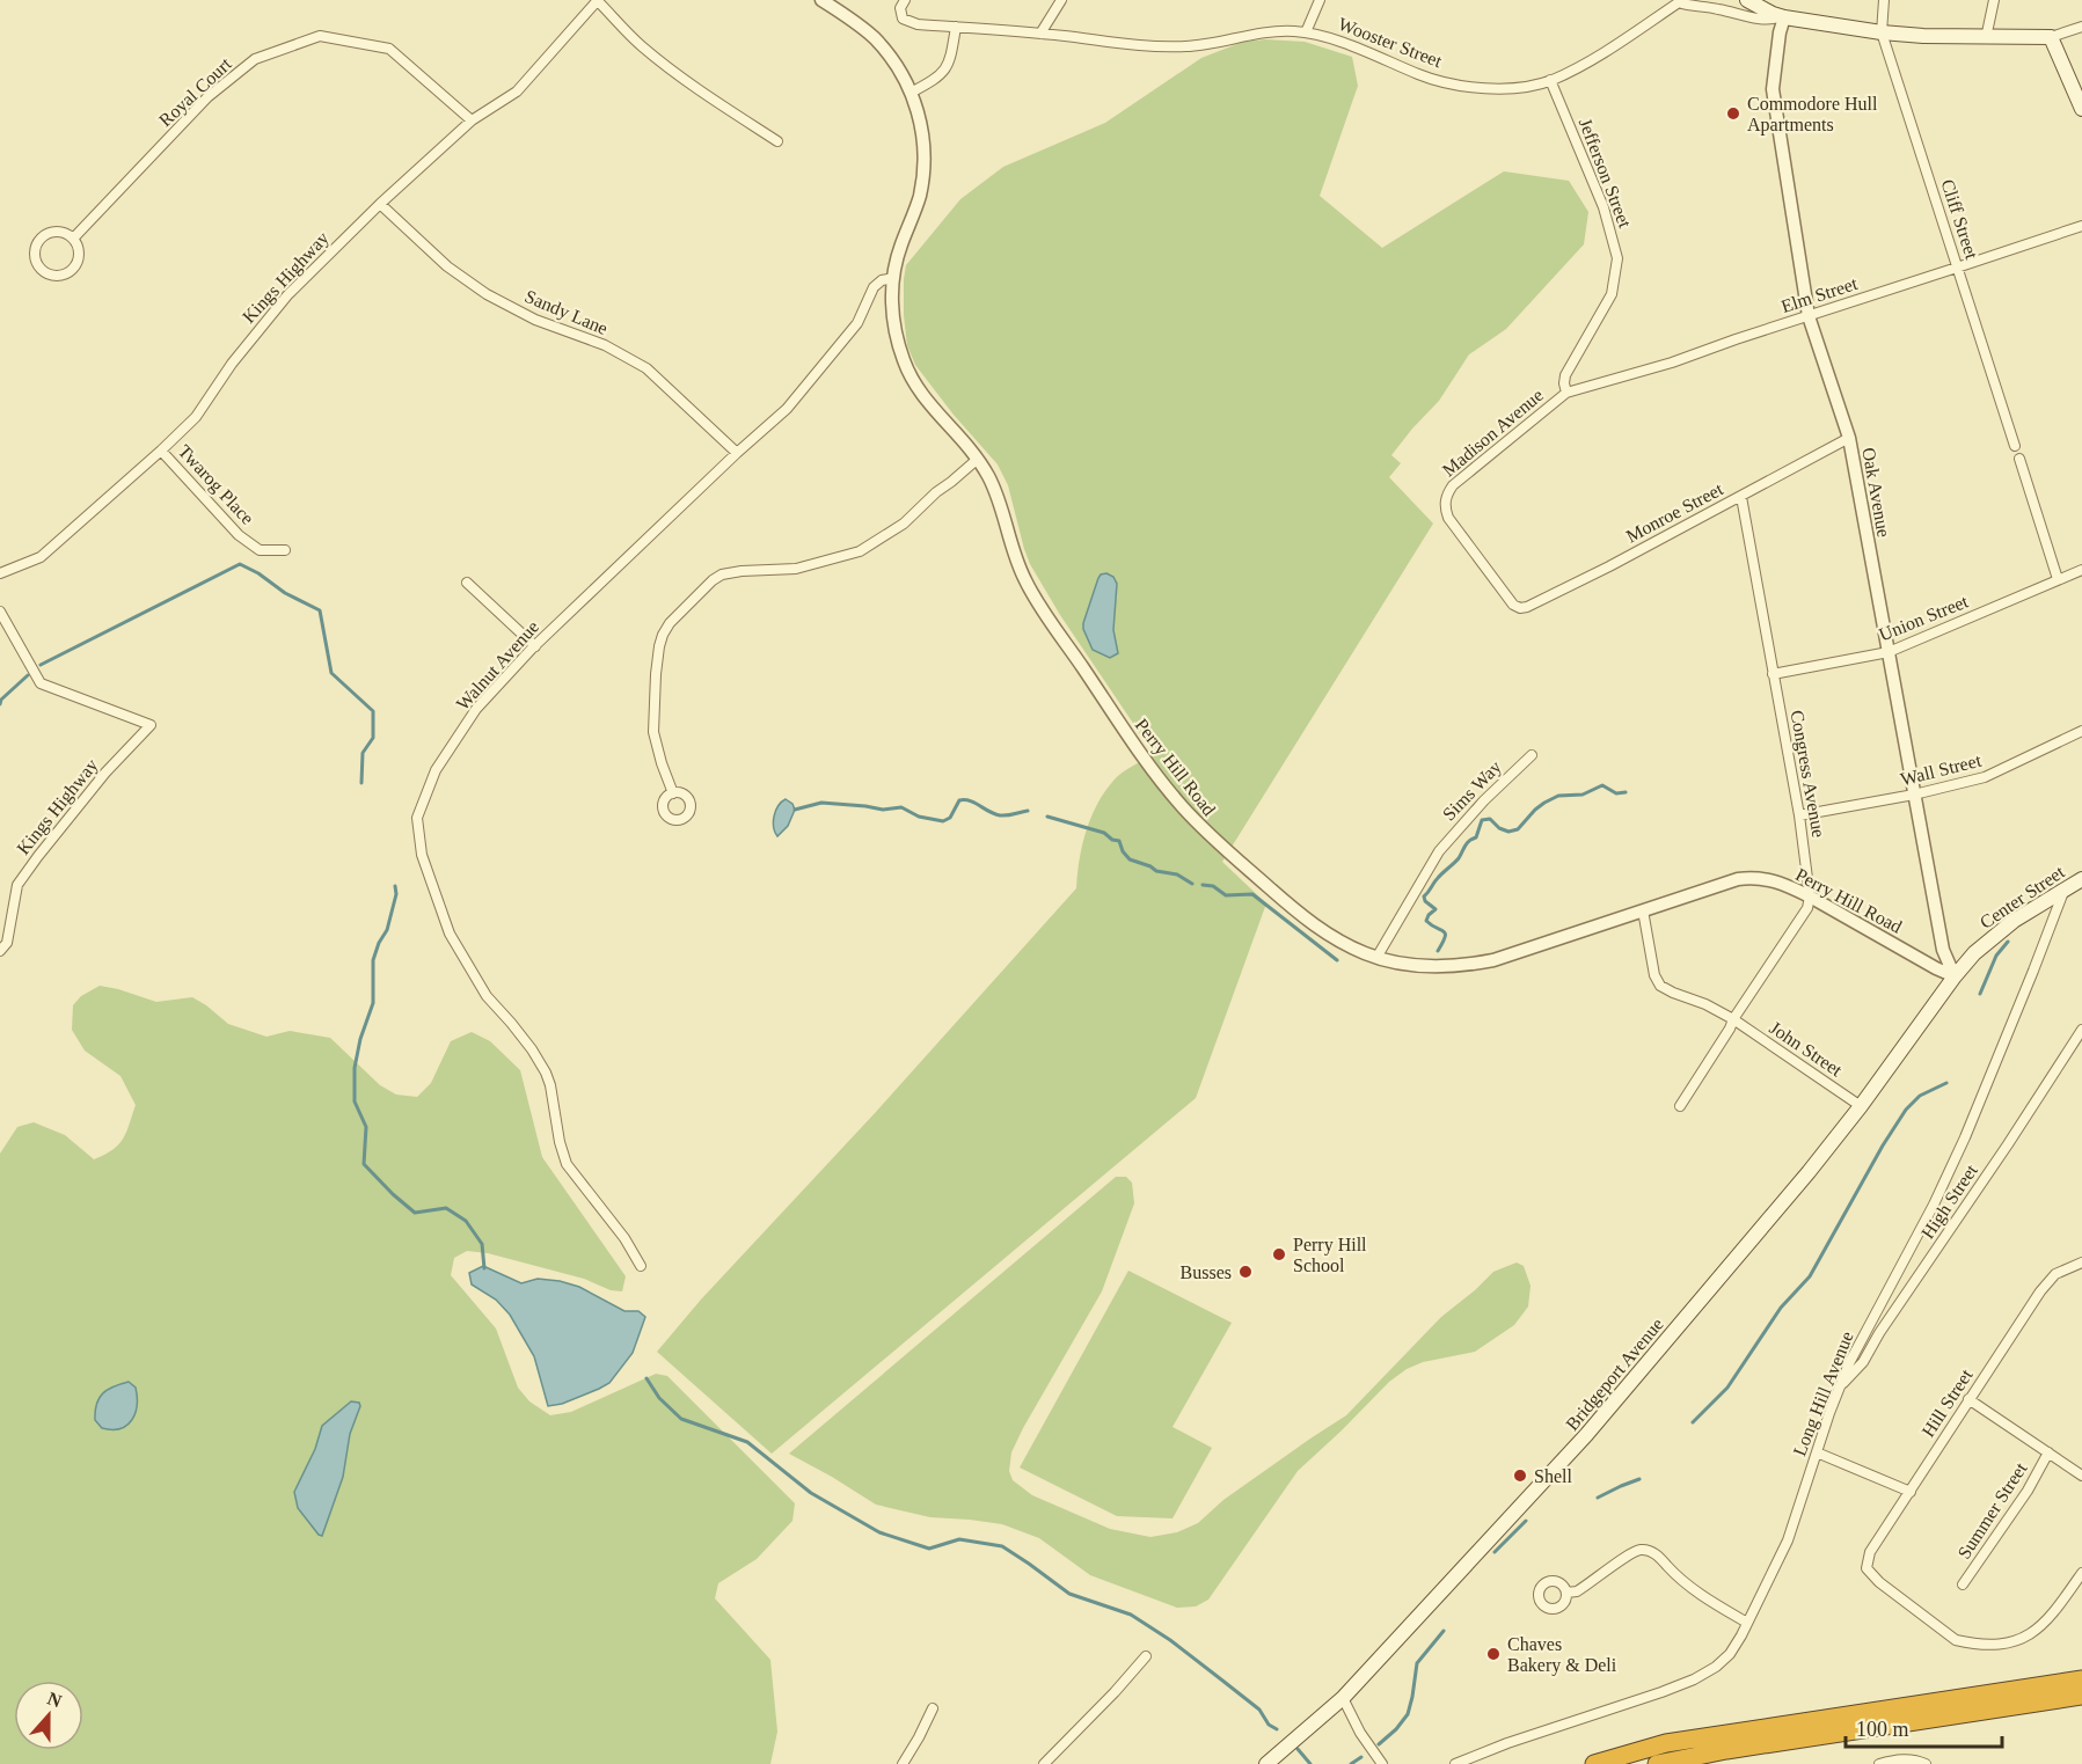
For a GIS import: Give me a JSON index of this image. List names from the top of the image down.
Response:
{
  "streets": {
    "main road": ["Wooster Street", "Center Street", "Bridgeport Avenue"],
    "street": [
      "Royal Court",
      "Jefferson Street",
      "Cliff Street",
      "Kings Highway",
      "Elm Street",
      "Sandy Lane",
      "Madison Avenue",
      "Twarog Place",
      "Oak Avenue",
      "Monroe Street",
      "Union Street",
      "Walnut Avenue",
      "Perry Hill Road",
      "Wall Street",
      "Congress Avenue",
      "Sims Way",
      "John Street",
      "High Street",
      "Long Hill Avenue",
      "Hill Street",
      "Summer Street"
    ]
  },
  "crossings": [
    ["Wooster Street", "Jefferson Street"],
    ["Wooster Street", "Cliff Street"],
    ["Wooster Street", "Oak Avenue"],
    ["Royal Court", "Kings Highway"],
    ["Jefferson Street", "Elm Street"],
    ["Jefferson Street", "Madison Avenue"],
    ["Cliff Street", "Elm Street"],
    ["Kings Highway", "Sandy Lane"],
    ["Kings Highway", "Twarog Place"],
    ["Elm Street", "Madison Avenue"],
    ["Elm Street", "Oak Avenue"],
    ["Sandy Lane", "Walnut Avenue"],
    ["Madison Avenue", "Monroe Street"],
    ["Oak Avenue", "Monroe Street"],
    ["Oak Avenue", "Union Street"],
    ["Oak Avenue", "Perry Hill Road"],
    ["Oak Avenue", "Wall Street"],
    ["Oak Avenue", "Center Street"],
    ["Oak Avenue", "Bridgeport Avenue"],
    ["Monroe Street", "Congress Avenue"],
    ["Union Street", "Congress Avenue"],
    ["Walnut Avenue", "Perry Hill Road"],
    ["Perry Hill Road", "Congress Avenue"],
    ["Perry Hill Road", "Sims Way"],
    ["Perry Hill Road", "Center Street"],
    ["Perry Hill Road", "John Street"],
    ["Perry Hill Road", "Bridgeport Avenue"],
    ["Wall Street", "Congress Avenue"],
    ["Center Street", "Bridgeport Avenue"],
    ["Center Street", "Long Hill Avenue"],
    ["John Street", "Bridgeport Avenue"],
    ["High Street", "Long Hill Avenue"]
  ],
  "places": [
    "Commodore Hull Apartments",
    "Perry Hill School",
    "Busses",
    "Shell",
    "Chaves Bakery & Deli"
  ],
  "scale_bar": "100 m",
  "north": "top"
}
